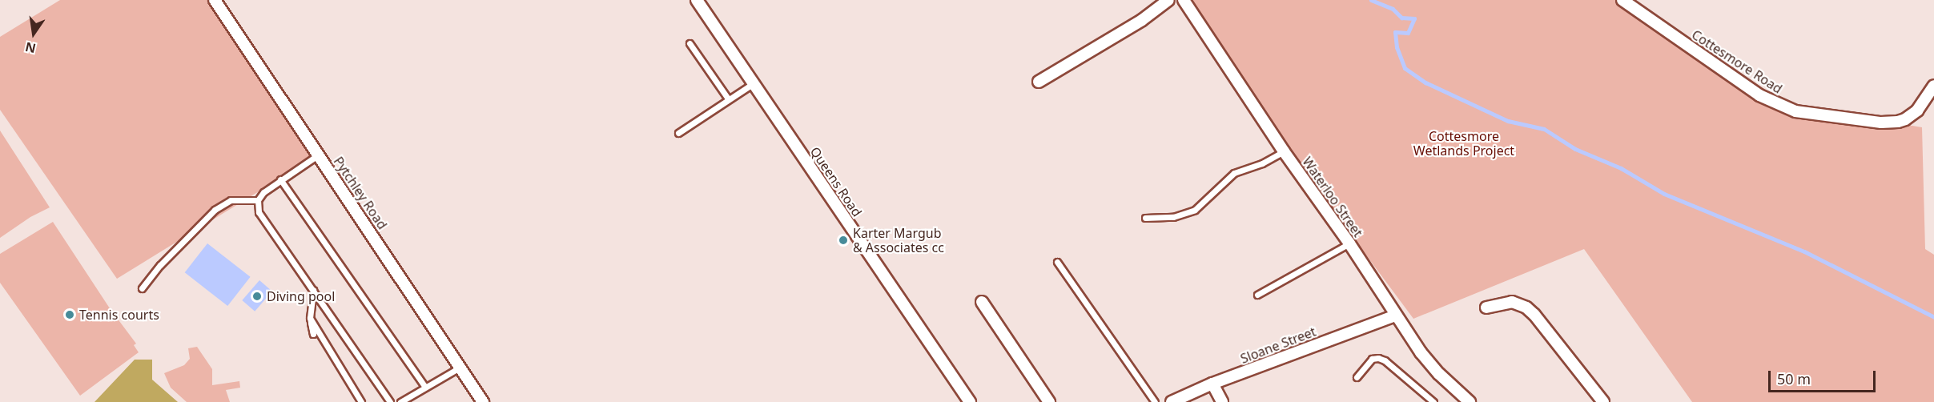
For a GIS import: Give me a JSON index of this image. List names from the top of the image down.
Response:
{
  "streets": {
    "street": [
      "Cottesmore Road",
      "Queens Road",
      "Pytchley Road",
      "Waterloo Street",
      "Sloane Street"
    ]
  },
  "crossings": [
    ["Waterloo Street", "Sloane Street"]
  ],
  "parks": ["Cottesmore Wetlands Project"],
  "places": ["Karter Margub & Associates cc", "Diving pool", "Tennis courts"],
  "scale_bar": "50 m",
  "north": "bottom"
}
